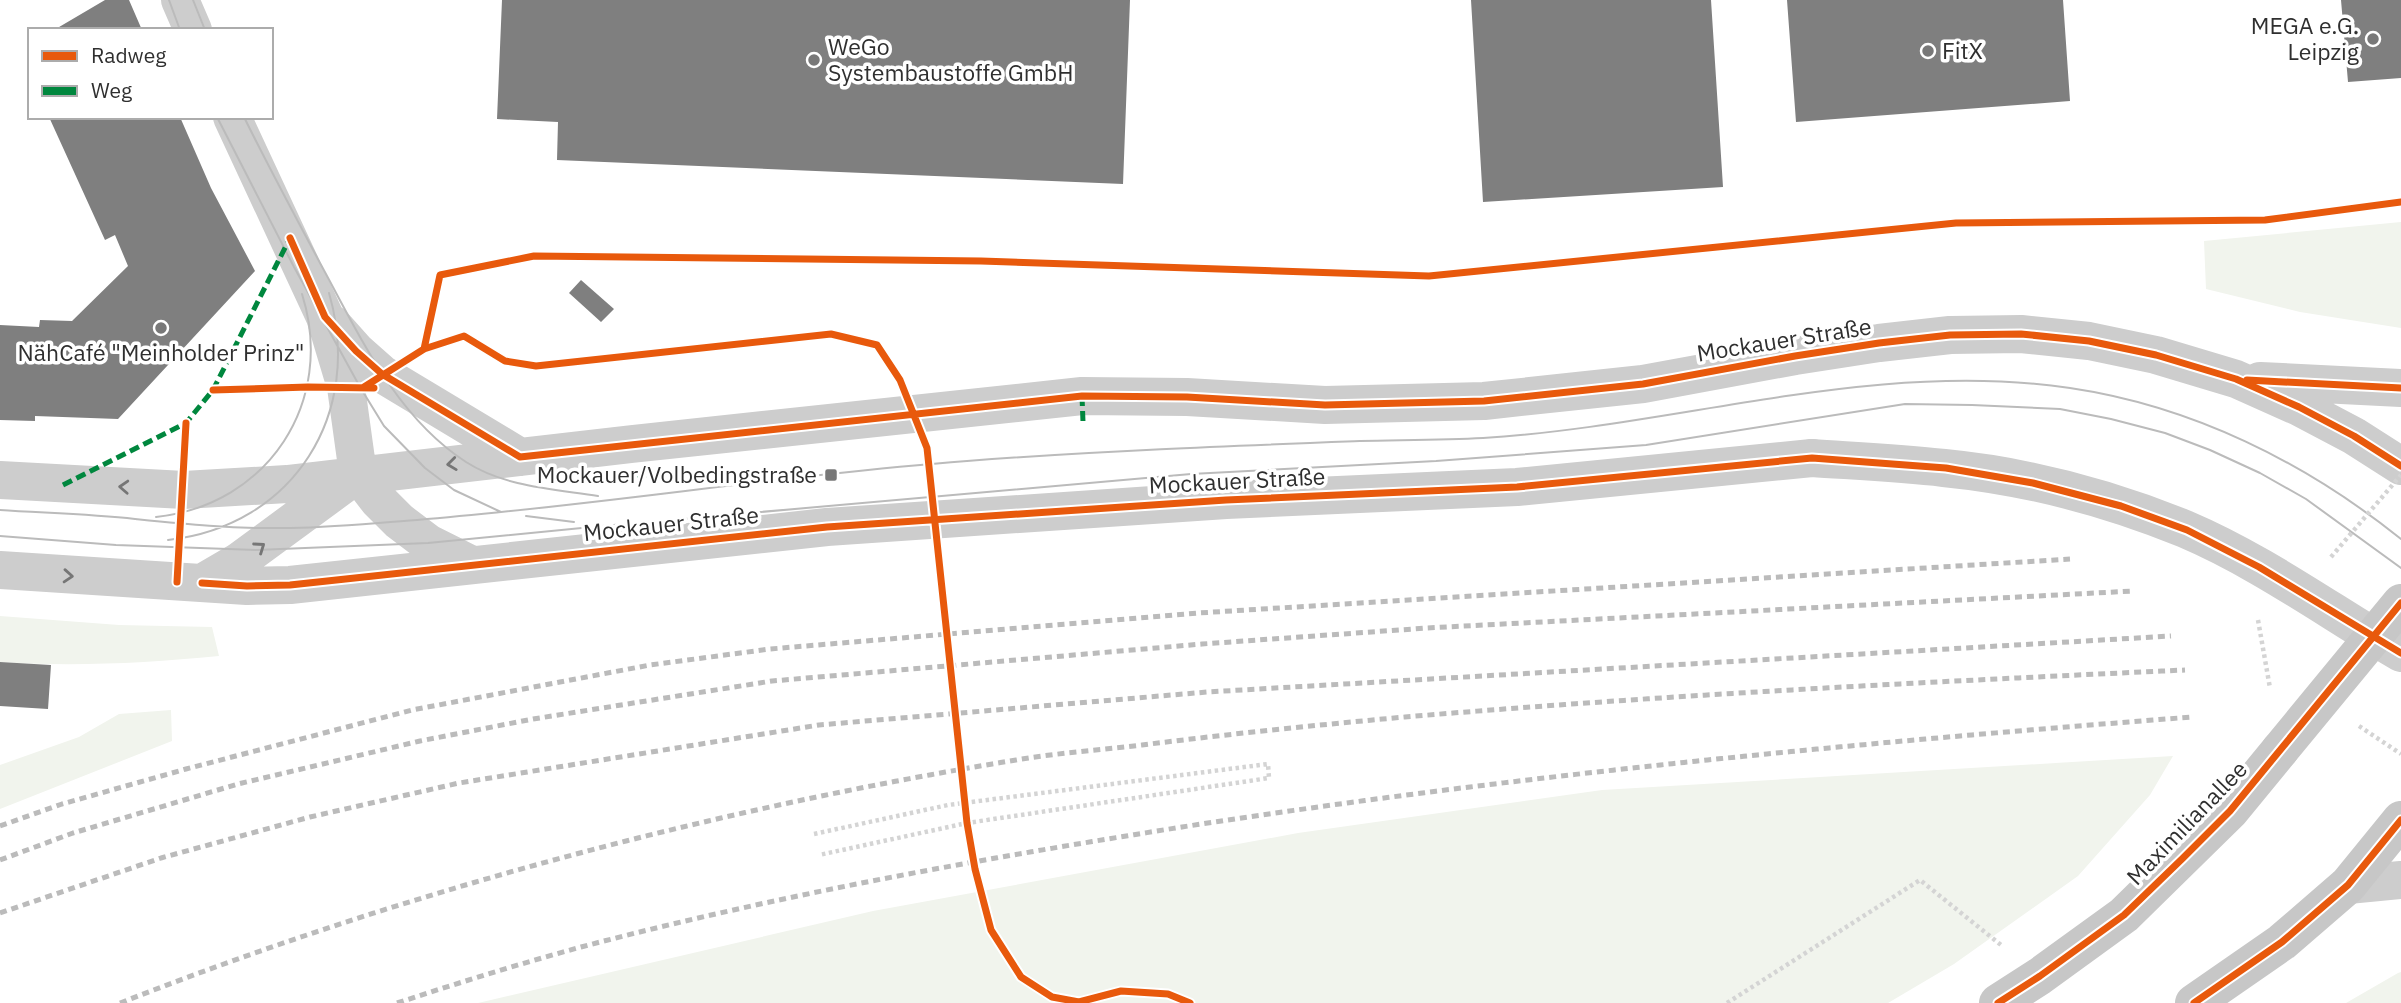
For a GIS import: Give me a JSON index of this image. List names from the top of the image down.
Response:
{
  "streets": {
    "main road": ["Mockauer Straße", "Maximilianallee"]
  },
  "crossings": [
    ["Mockauer Straße", "Maximilianallee"]
  ],
  "places": {
    "other": [
      "MEGA e.G. Leipzig",
      "FitX",
      "WeGo Systembaustoffe GmbH",
      "NähCafé \"Meinholder Prinz\""
    ],
    "transit": ["Mockauer/Volbedingstraße"]
  },
  "legend": ["Radweg", "Weg"]
}
